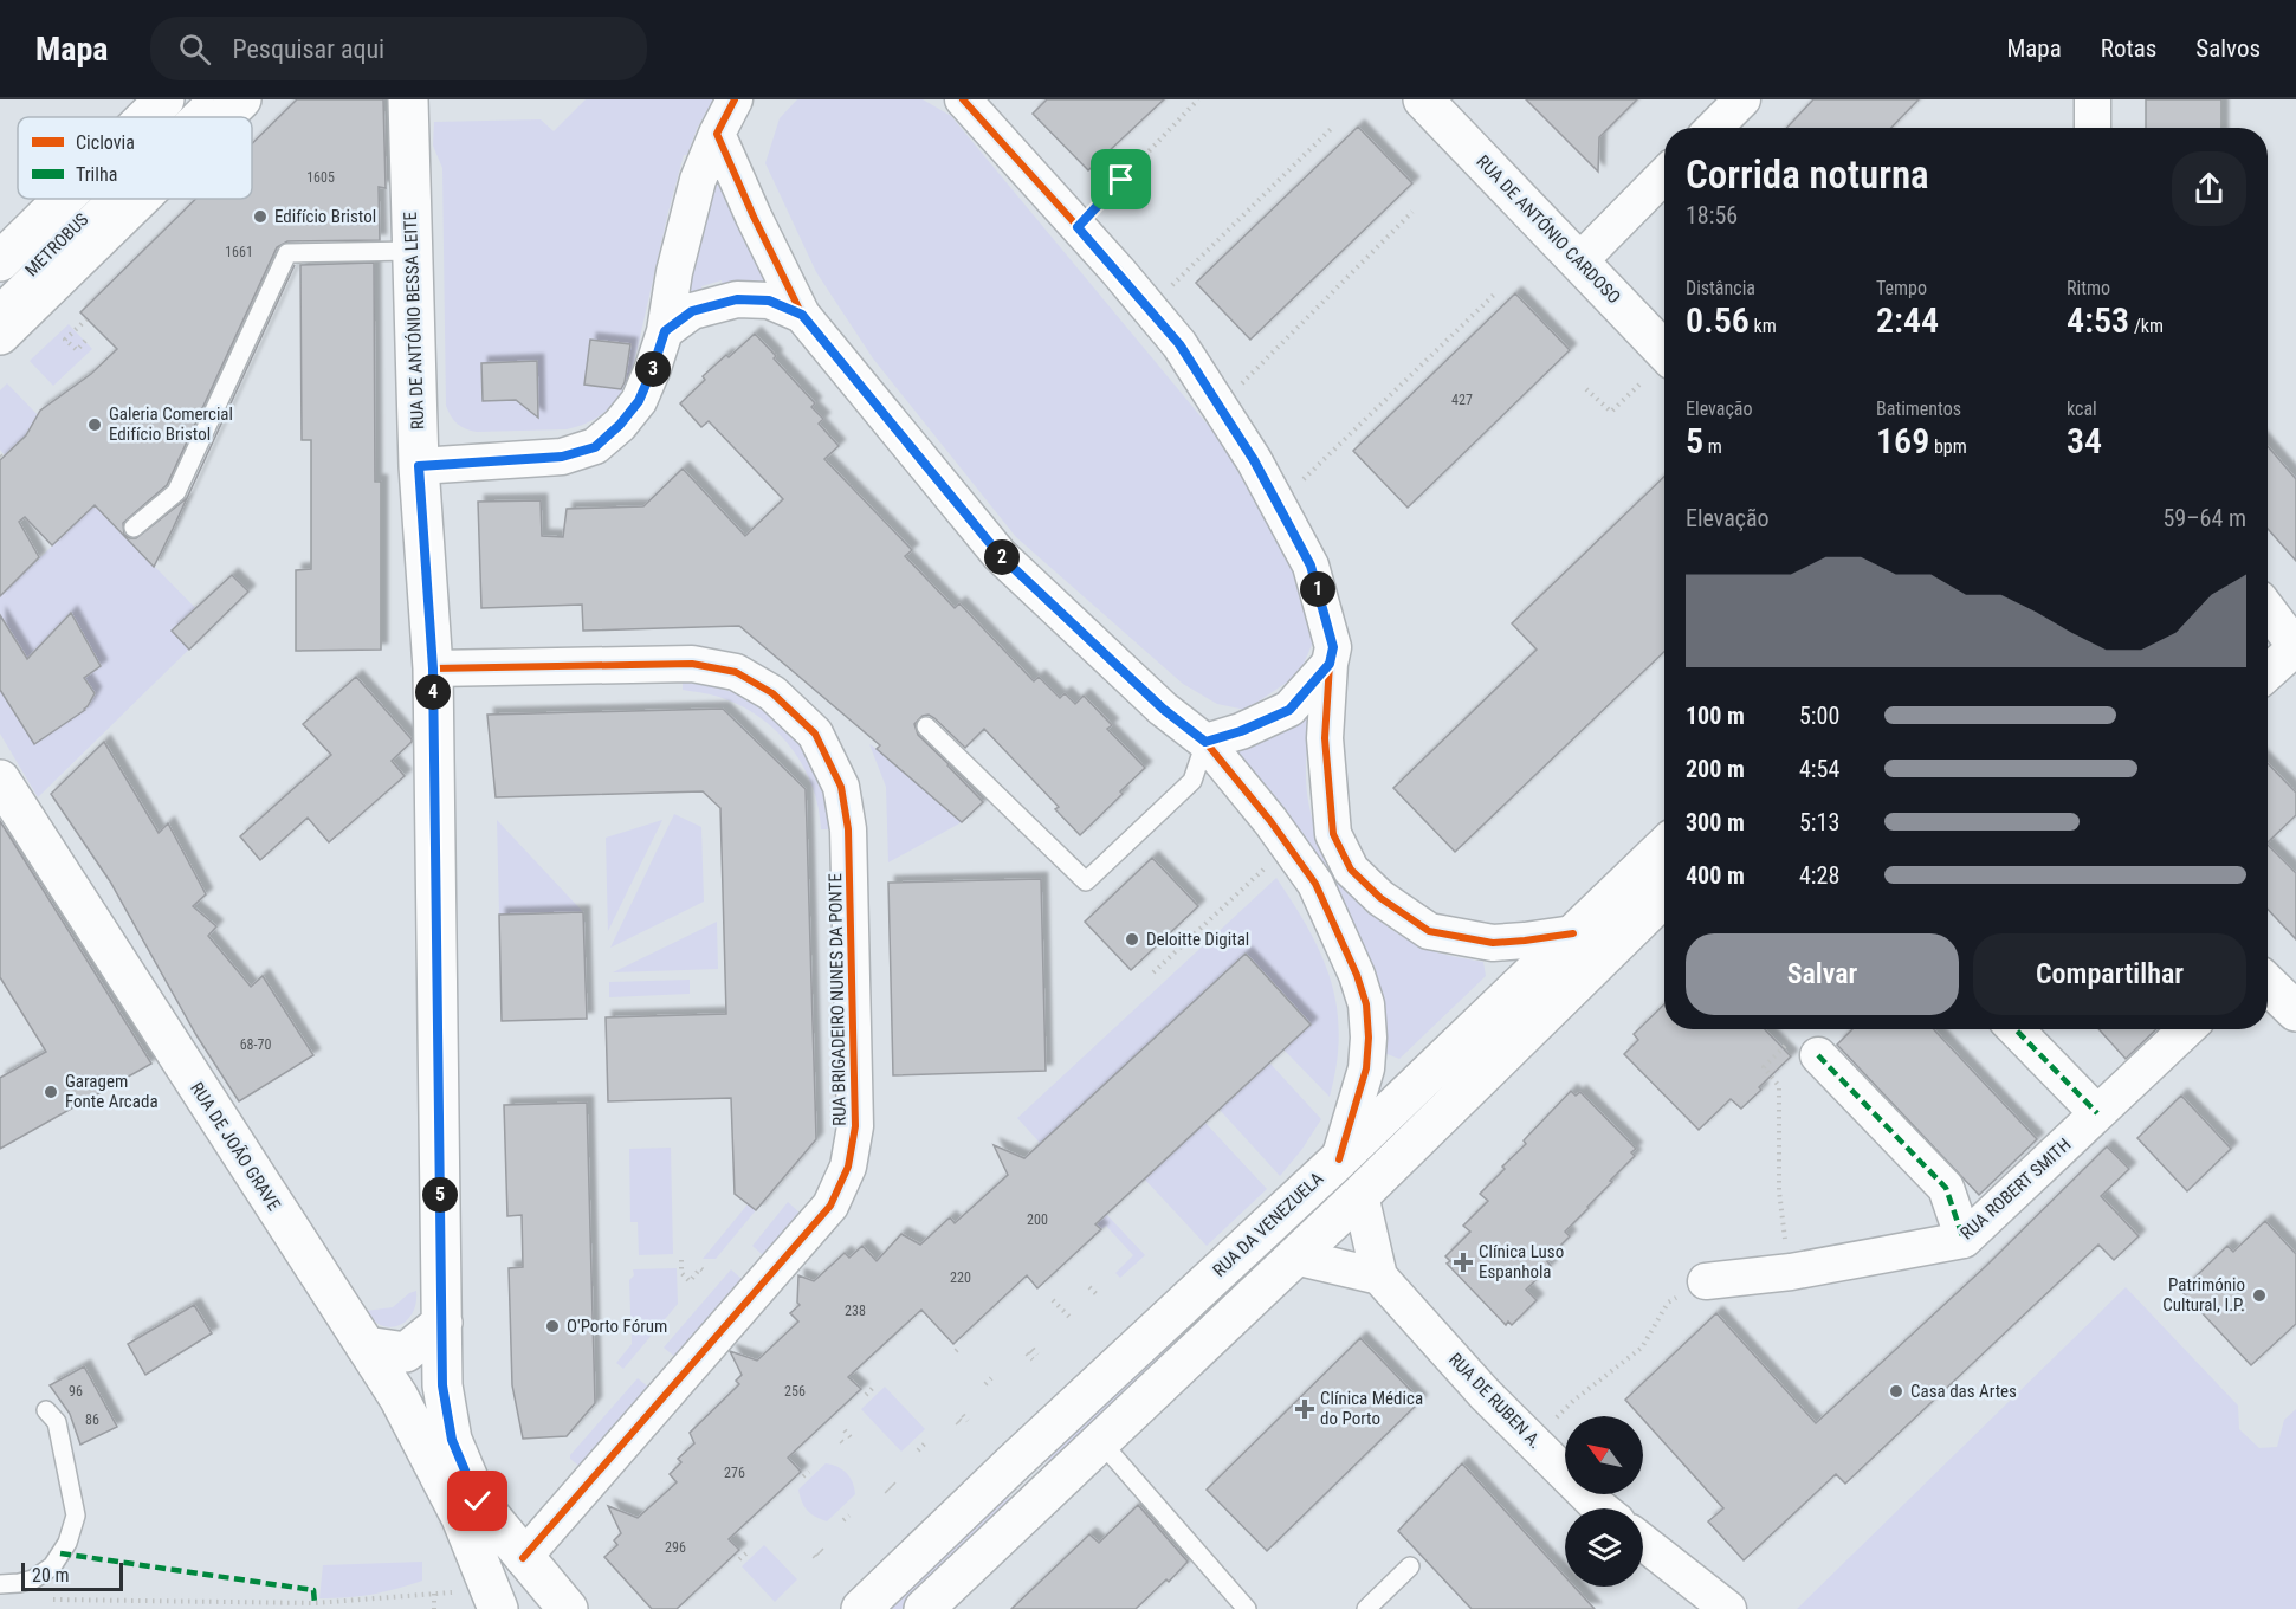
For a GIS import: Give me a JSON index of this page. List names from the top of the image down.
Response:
{
  "streets": {
    "main road": [
      "RUA DE ANTÓNIO CARDOSO",
      "RUA DE ANTÓNIO BESSA LEITE",
      "RUA DE JOÃO GRAVE",
      "RUA DA VENEZUELA"
    ],
    "street": ["RUA BRIGADEIRO NUNES DA PONTE", "RUA ROBERT SMITH", "RUA DE RUBEN A."],
    "lane": ["METROBUS"]
  },
  "crossings": [
    ["RUA DE ANTÓNIO BESSA LEITE", "RUA BRIGADEIRO NUNES DA PONTE"]
  ],
  "places": {
    "other": [
      "Edifício Bristol",
      "Galeria Comercial Edifício Bristol",
      "Deloitte Digital",
      "Garagem Fonte Arcada",
      "Património Cultural, I.P.",
      "O'Porto Fórum",
      "Casa das Artes"
    ],
    "health": ["Clínica Luso Espanhola", "Clínica Médica do Porto"]
  },
  "house_numbers": [
    "1605",
    "1661",
    "427",
    "68-70",
    "200",
    "220",
    "238",
    "96",
    "256",
    "86",
    "276",
    "296"
  ],
  "legend": ["Ciclovia", "Trilha"],
  "scale_bar": "20 m",
  "north": "top left",
  "page": {
    "header": "Mapa",
    "search": "Pesquisar aqui",
    "nav": ["Mapa", "Rotas", "Salvos"],
    "heading": ["Corrida noturna", "18:56"],
    "stats": [
      ["Distância", "0.56 km"],
      ["Tempo", "2:44"],
      ["Ritmo", "4:53 /km"],
      ["Elevação", "5 m"],
      ["Batimentos", "169 bpm"],
      ["kcal", "34"]
    ],
    "pins": [
      "3",
      "2",
      "1",
      "4",
      "5"
    ],
    "chart": ["Elevação", "59–64 m"],
    "list": [
      {
        "name": "100 m",
        "note": "5:00"
      },
      {
        "name": "200 m",
        "note": "4:54"
      },
      {
        "name": "300 m",
        "note": "5:13"
      },
      {
        "name": "400 m",
        "note": "4:28"
      }
    ],
    "buttons": ["Salvar", "Compartilhar"],
    "scale": "20 m"
  }
}
